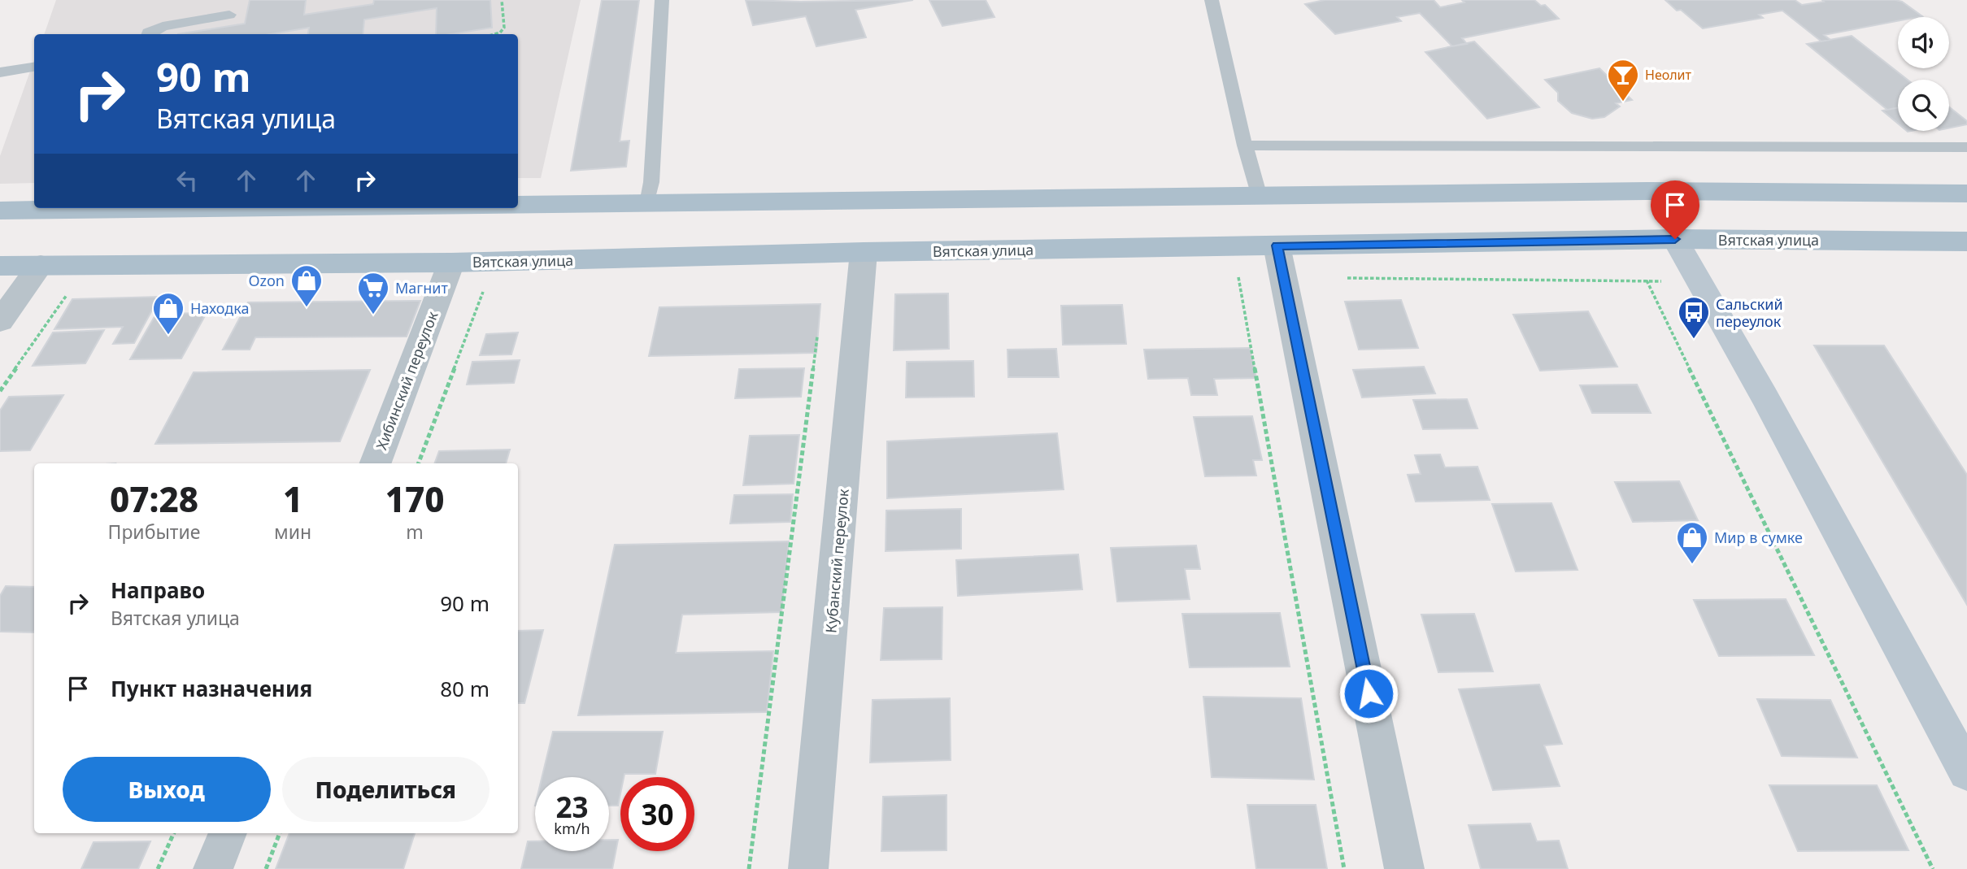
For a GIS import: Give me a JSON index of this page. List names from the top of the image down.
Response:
{
  "streets": {
    "main road": ["Вятская улица"],
    "street": ["Хибинский переулок", "Кубанский переулок"]
  },
  "crossings": [
    ["Вятская улица", "Хибинский переулок"],
    ["Вятская улица", "Кубанский переулок"]
  ],
  "places": {
    "bar": ["Неолит"],
    "shop": ["Ozon", "Находка", "Мир в сумке"],
    "supermarket": ["Магнит"],
    "bus stop": ["Сальский переулок"]
  },
  "page": {
    "turn": ["90 m", "Вятская улица"],
    "eta": [
      "07:28",
      "Прибытие",
      "1",
      "мин",
      "170",
      "m"
    ],
    "list": [
      {
        "name": "Направо",
        "note": "Вятская улица",
        "value": "90 m"
      },
      {
        "name": "Пункт назначения",
        "value": "80 m"
      }
    ],
    "buttons": ["Выход", "Поделиться"],
    "speed": "23 km/h",
    "limit": "30"
  }
}
